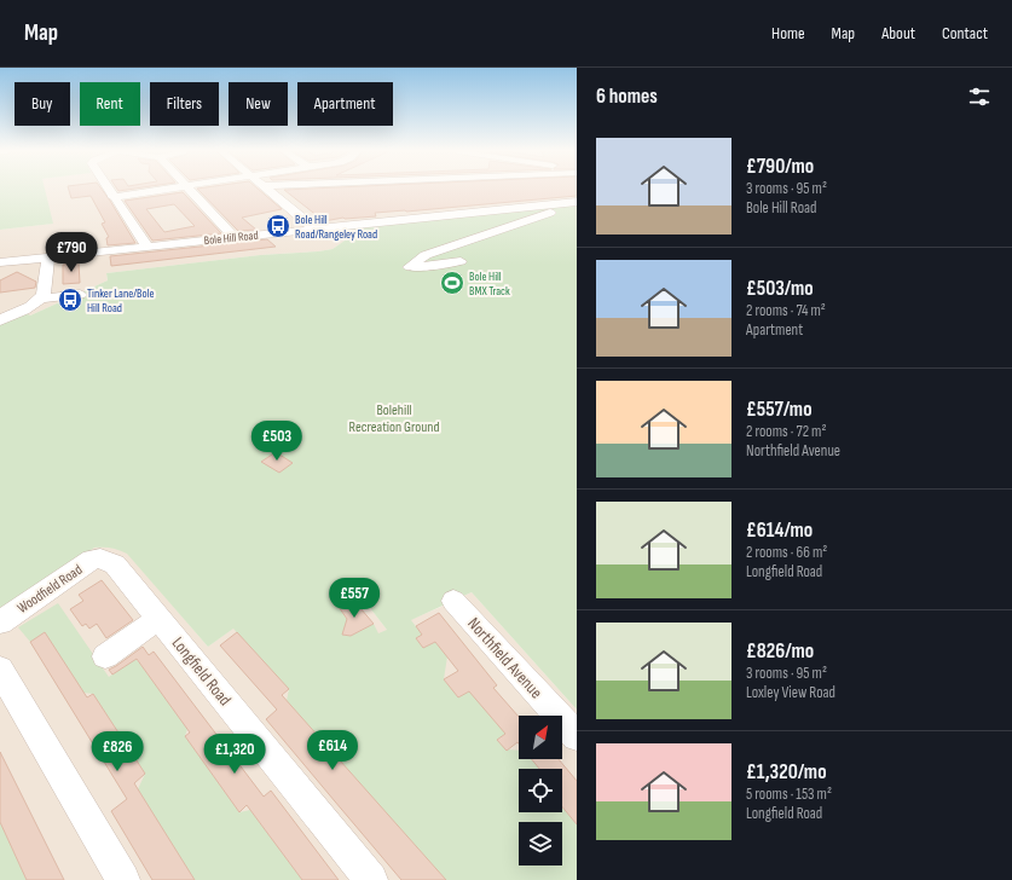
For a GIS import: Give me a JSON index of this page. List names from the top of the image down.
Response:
{
  "streets": {
    "street": [
      "Bole Hill Road",
      "Woodfield Road",
      "Northfield Avenue",
      "Longfield Road"
    ]
  },
  "crossings": [
    ["Woodfield Road", "Longfield Road"]
  ],
  "parks": ["Bolehill Recreation Ground"],
  "places": {
    "bus stop": ["Bole Hill Road/Rangeley Road", "Tinker Lane/Bole Hill Road"],
    "sports": ["Bole Hill BMX Track"]
  },
  "north": "top right",
  "page": {
    "header": "Map",
    "nav": [
      "Home",
      "Map",
      "About",
      "Contact"
    ],
    "heading": "6 homes",
    "chip": [
      "Buy",
      "Rent",
      "Filters",
      "New",
      "Apartment"
    ],
    "list": [
      {
        "name": "£790/mo",
        "note": "3 rooms · 95 m² · Bole Hill Road"
      },
      {
        "name": "£503/mo",
        "note": "2 rooms · 74 m² · Apartment"
      },
      {
        "name": "£557/mo",
        "note": "2 rooms · 72 m² · Northfield Avenue"
      },
      {
        "name": "£614/mo",
        "note": "2 rooms · 66 m² · Longfield Road"
      },
      {
        "name": "£826/mo",
        "note": "3 rooms · 95 m² · Loxley View Road"
      },
      {
        "name": "£1,320/mo",
        "note": "5 rooms · 153 m² · Longfield Road"
      }
    ],
    "price": [
      "£790",
      "£503",
      "£557",
      "£614",
      "£826",
      "£1,320"
    ]
  }
}
